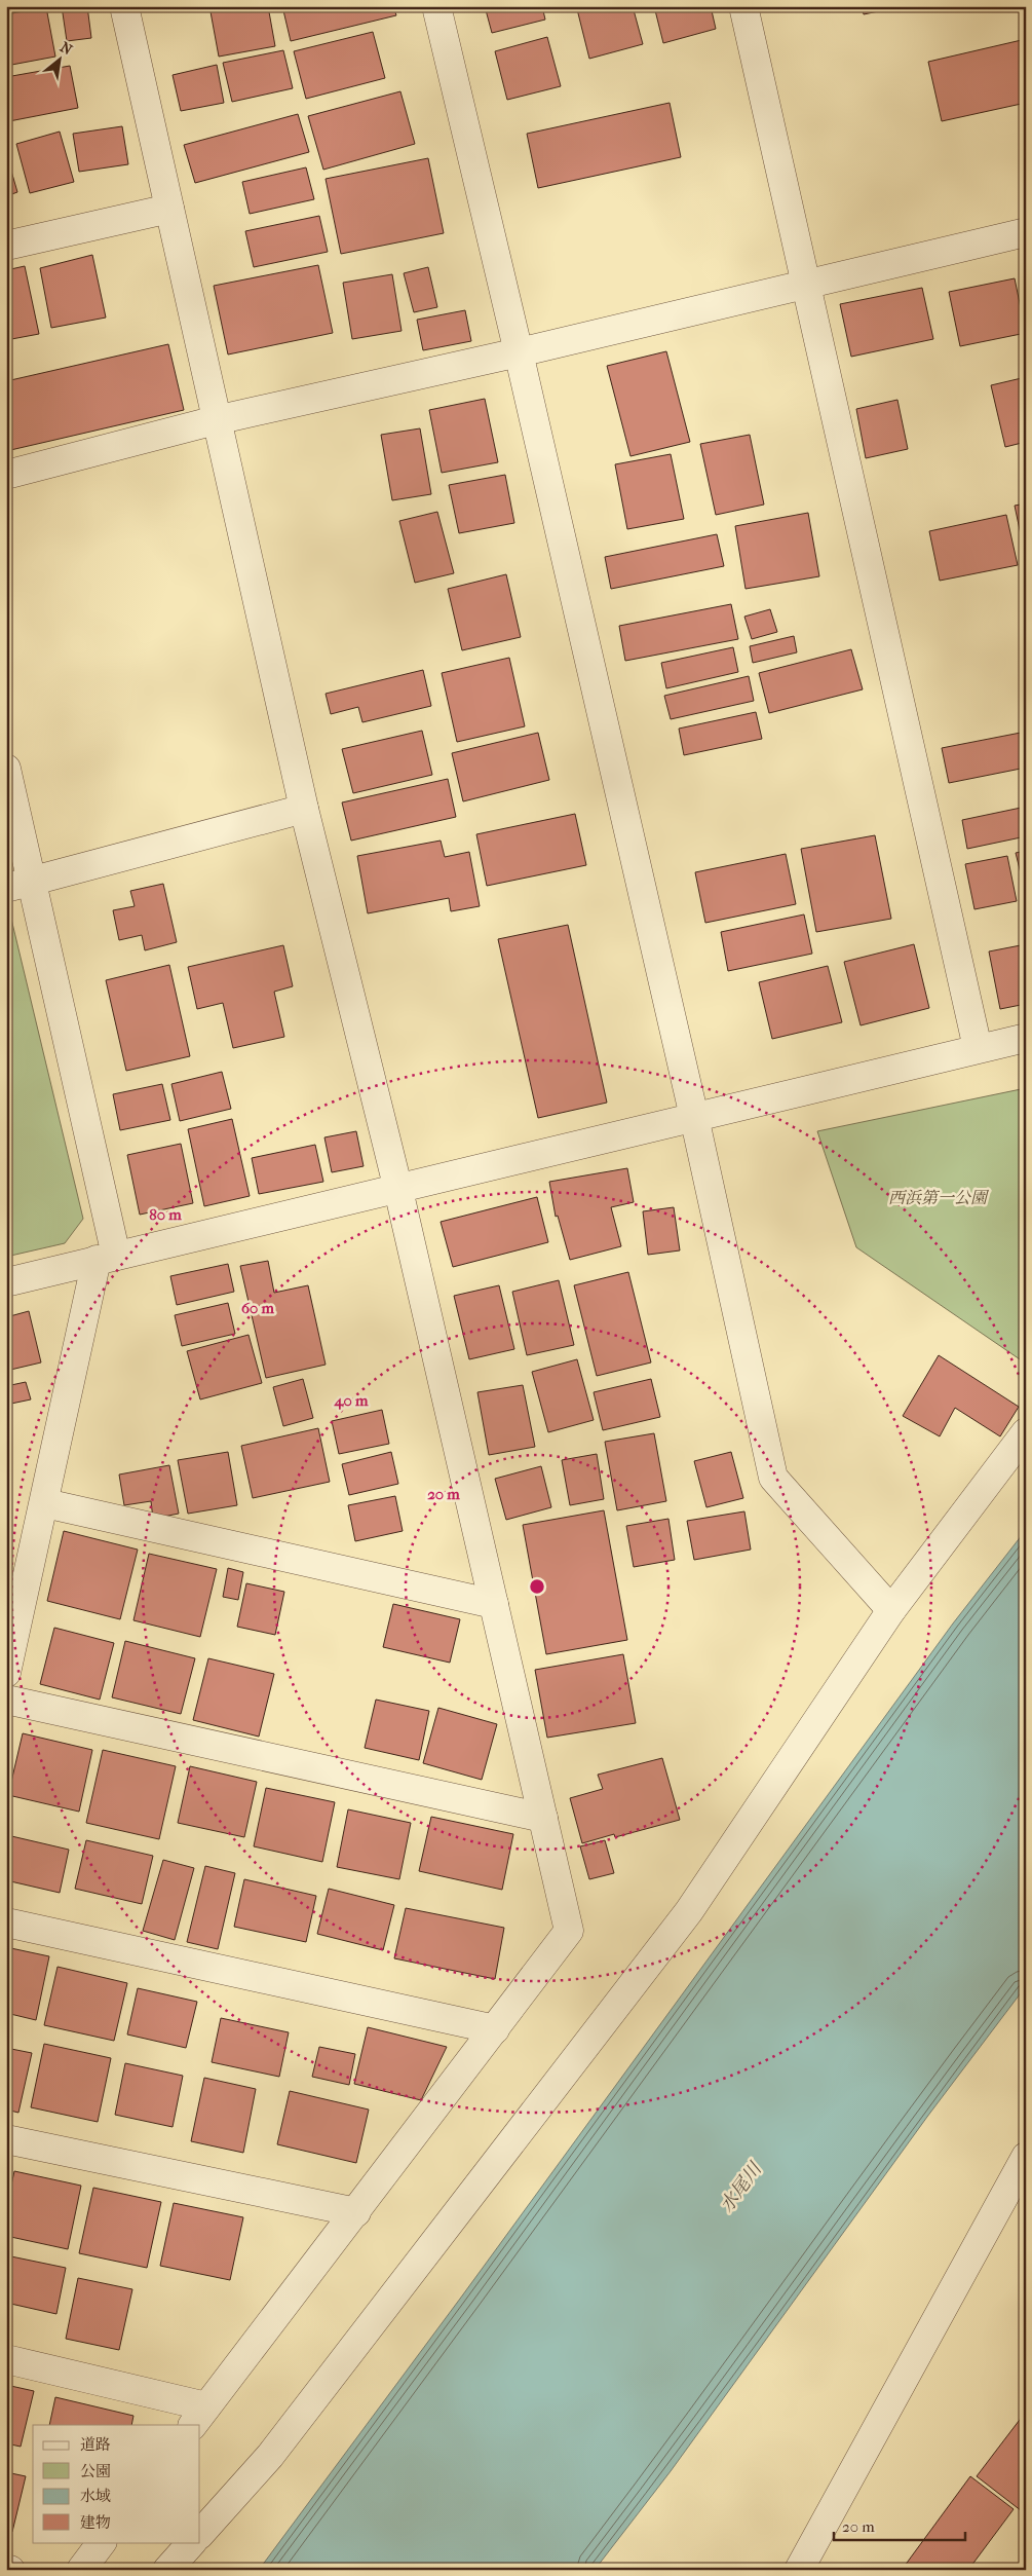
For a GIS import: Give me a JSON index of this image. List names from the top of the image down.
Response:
{
  "water": ["水尾川"],
  "parks": ["西浜第一公園"],
  "legend": [
    "道路",
    "公園",
    "水域",
    "建物"
  ],
  "scale_bar": "20 m",
  "north": "top right",
  "rings": [
    "80 m",
    "60 m",
    "40 m",
    "20 m"
  ]
}
